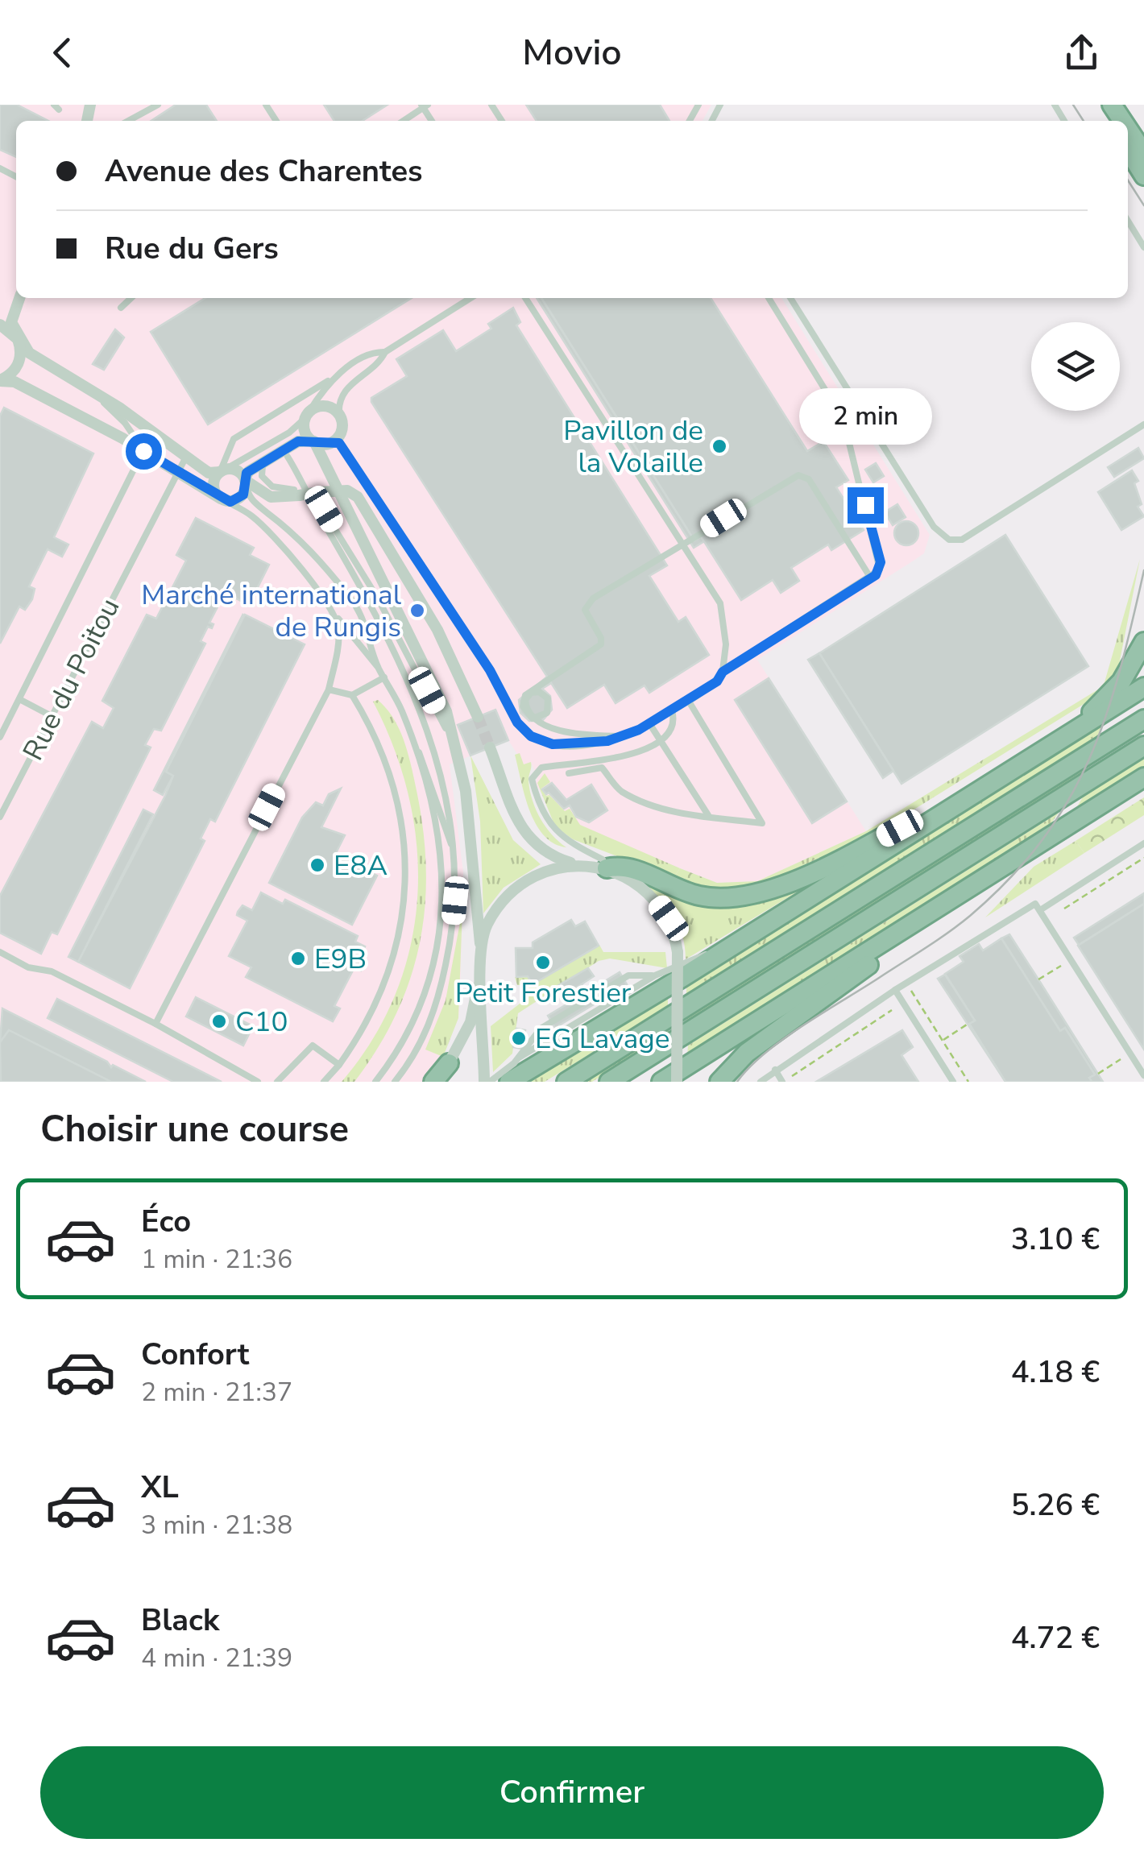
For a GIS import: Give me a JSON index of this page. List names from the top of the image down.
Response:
{
  "streets": {
    "lane": ["Rue du Poitou"]
  },
  "places": [
    "Pavillon de la Volaille",
    "Marché international de Rungis",
    "E8A",
    "E9B",
    "Petit Forestier",
    "C10",
    "EG Lavage"
  ],
  "page": {
    "header": "Movio",
    "banner": ["Avenue des Charentes", "Rue du Gers"],
    "bubble": "2 min",
    "heading": "Choisir une course",
    "list": [
      {
        "name": "Éco",
        "note": "1 min · 21:36",
        "value": "3.10 €"
      },
      {
        "name": "Confort",
        "note": "2 min · 21:37",
        "value": "4.18 €"
      },
      {
        "name": "XL",
        "note": "3 min · 21:38",
        "value": "5.26 €"
      },
      {
        "name": "Black",
        "note": "4 min · 21:39",
        "value": "4.72 €"
      }
    ],
    "buttons": "Confirmer"
  }
}
